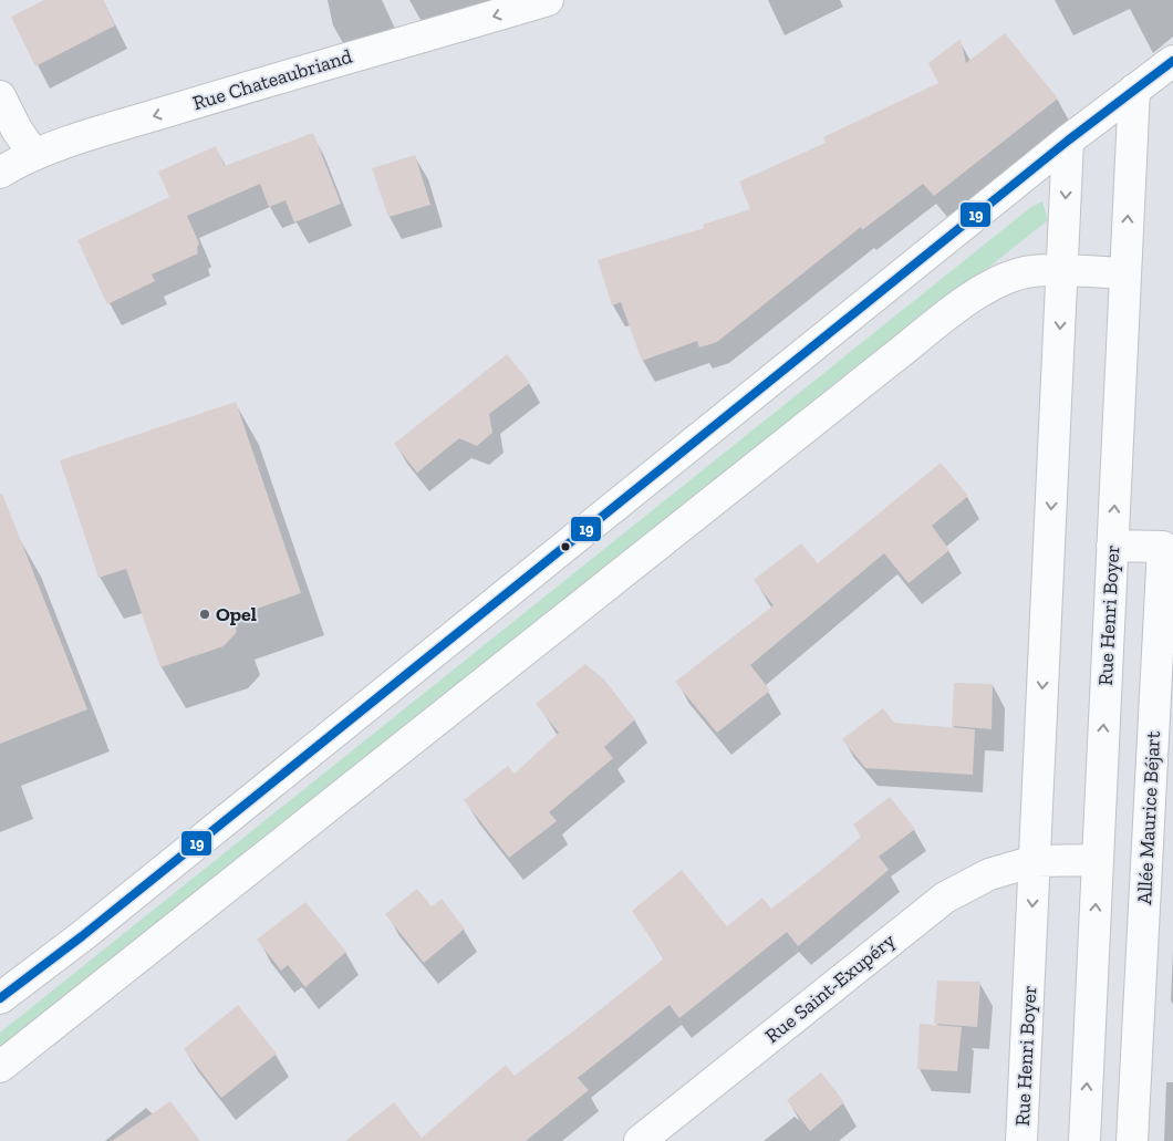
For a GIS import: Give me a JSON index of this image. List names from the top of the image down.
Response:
{
  "streets": {
    "street": [
      "Rue Chateaubriand",
      "Rue Henri Boyer",
      "Allée Maurice Béjart",
      "Rue Saint-Exupéry"
    ]
  },
  "crossings": [
    ["Rue Henri Boyer", "Allée Maurice Béjart"],
    ["Rue Henri Boyer", "Rue Saint-Exupéry"]
  ],
  "one_way": ["Rue Chateaubriand"],
  "places": ["Opel"],
  "lines": ["transit line 19"]
}
